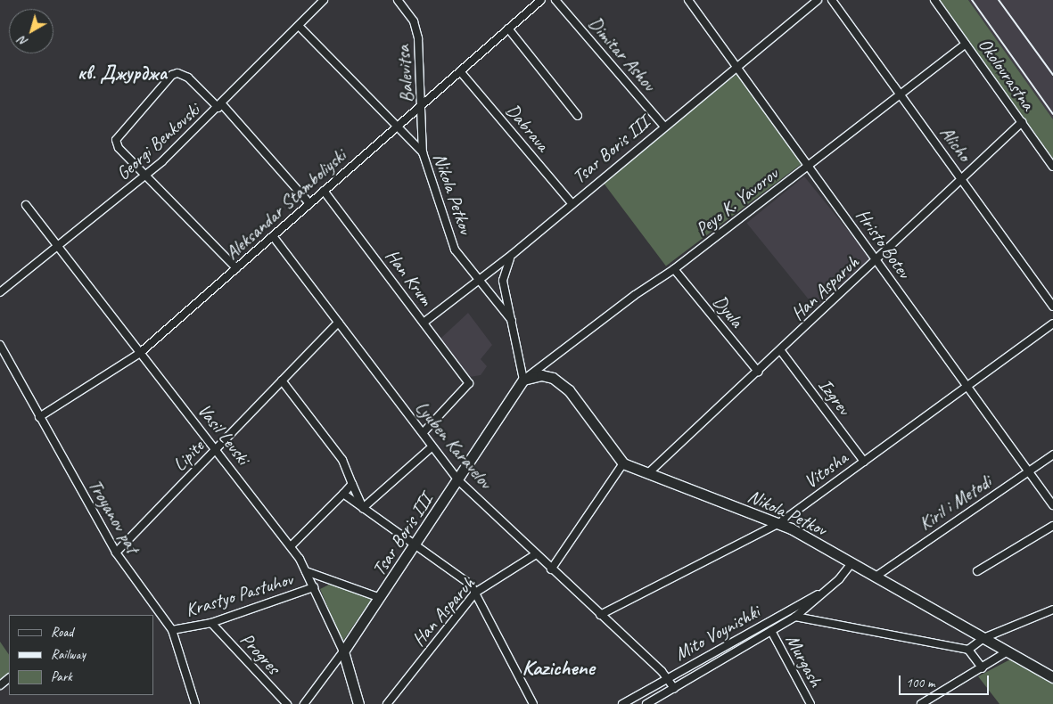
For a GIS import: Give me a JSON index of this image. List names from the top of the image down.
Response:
{
  "streets": {
    "street": [
      "Dimitar Ashov",
      "Balevitsa",
      "Okolovrastna",
      "Dabrava",
      "Georgi Benkovski",
      "Alicho",
      "Tsar Boris III",
      "Nikola Petkov",
      "Peyo K. Yavorov",
      "Aleksandar Stamboliyski",
      "Hristo Botev",
      "Han Krum",
      "Han Asparuh",
      "Dyula",
      "Izgrev",
      "Vasil Levski",
      "Lyuben Karavelov",
      "Lipite",
      "Vitosha",
      "Kiril i Metodi",
      "Troyanov pat",
      "Krastyo Pastuhov",
      "Mito Voynishki",
      "Progres",
      "Murgash"
    ]
  },
  "crossings": [
    ["Dimitar Ashov", "Tsar Boris III"],
    ["Balevitsa", "Nikola Petkov"],
    ["Balevitsa", "Aleksandar Stamboliyski"],
    ["Okolovrastna", "Peyo K. Yavorov"],
    ["Okolovrastna", "Han Asparuh"],
    ["Dabrava", "Tsar Boris III"],
    ["Dabrava", "Aleksandar Stamboliyski"],
    ["Georgi Benkovski", "Nikola Petkov"],
    ["Georgi Benkovski", "Vasil Levski"],
    ["Alicho", "Peyo K. Yavorov"],
    ["Alicho", "Han Asparuh"],
    ["Tsar Boris III", "Nikola Petkov"],
    ["Tsar Boris III", "Peyo K. Yavorov"],
    ["Tsar Boris III", "Hristo Botev"],
    ["Tsar Boris III", "Han Krum"],
    ["Tsar Boris III", "Vasil Levski"],
    ["Tsar Boris III", "Lyuben Karavelov"],
    ["Nikola Petkov", "Peyo K. Yavorov"],
    ["Nikola Petkov", "Aleksandar Stamboliyski"],
    ["Nikola Petkov", "Han Asparuh"],
    ["Nikola Petkov", "Vitosha"],
    ["Nikola Petkov", "Kiril i Metodi"],
    ["Nikola Petkov", "Mito Voynishki"],
    ["Peyo K. Yavorov", "Hristo Botev"],
    ["Peyo K. Yavorov", "Dyula"],
    ["Aleksandar Stamboliyski", "Han Krum"],
    ["Aleksandar Stamboliyski", "Vasil Levski"],
    ["Aleksandar Stamboliyski", "Lyuben Karavelov"],
    ["Aleksandar Stamboliyski", "Troyanov pat"],
    ["Hristo Botev", "Han Asparuh"],
    ["Hristo Botev", "Vitosha"],
    ["Hristo Botev", "Kiril i Metodi"],
    ["Han Krum", "Lyuben Karavelov"],
    ["Han Asparuh", "Dyula"],
    ["Han Asparuh", "Izgrev"],
    ["Han Asparuh", "Lyuben Karavelov"],
    ["Izgrev", "Vitosha"],
    ["Vasil Levski", "Lipite"],
    ["Vasil Levski", "Krastyo Pastuhov"],
    ["Lyuben Karavelov", "Lipite"],
    ["Lyuben Karavelov", "Vitosha"],
    ["Lyuben Karavelov", "Mito Voynishki"],
    ["Lipite", "Troyanov pat"],
    ["Troyanov pat", "Krastyo Pastuhov"],
    ["Krastyo Pastuhov", "Progres"],
    ["Mito Voynishki", "Murgash"]
  ],
  "districts": ["кв. Джурджа", "Kazichene"],
  "legend": ["Road", "Railway", "Park"],
  "scale_bar": "100 m",
  "north": "bottom left"
}
